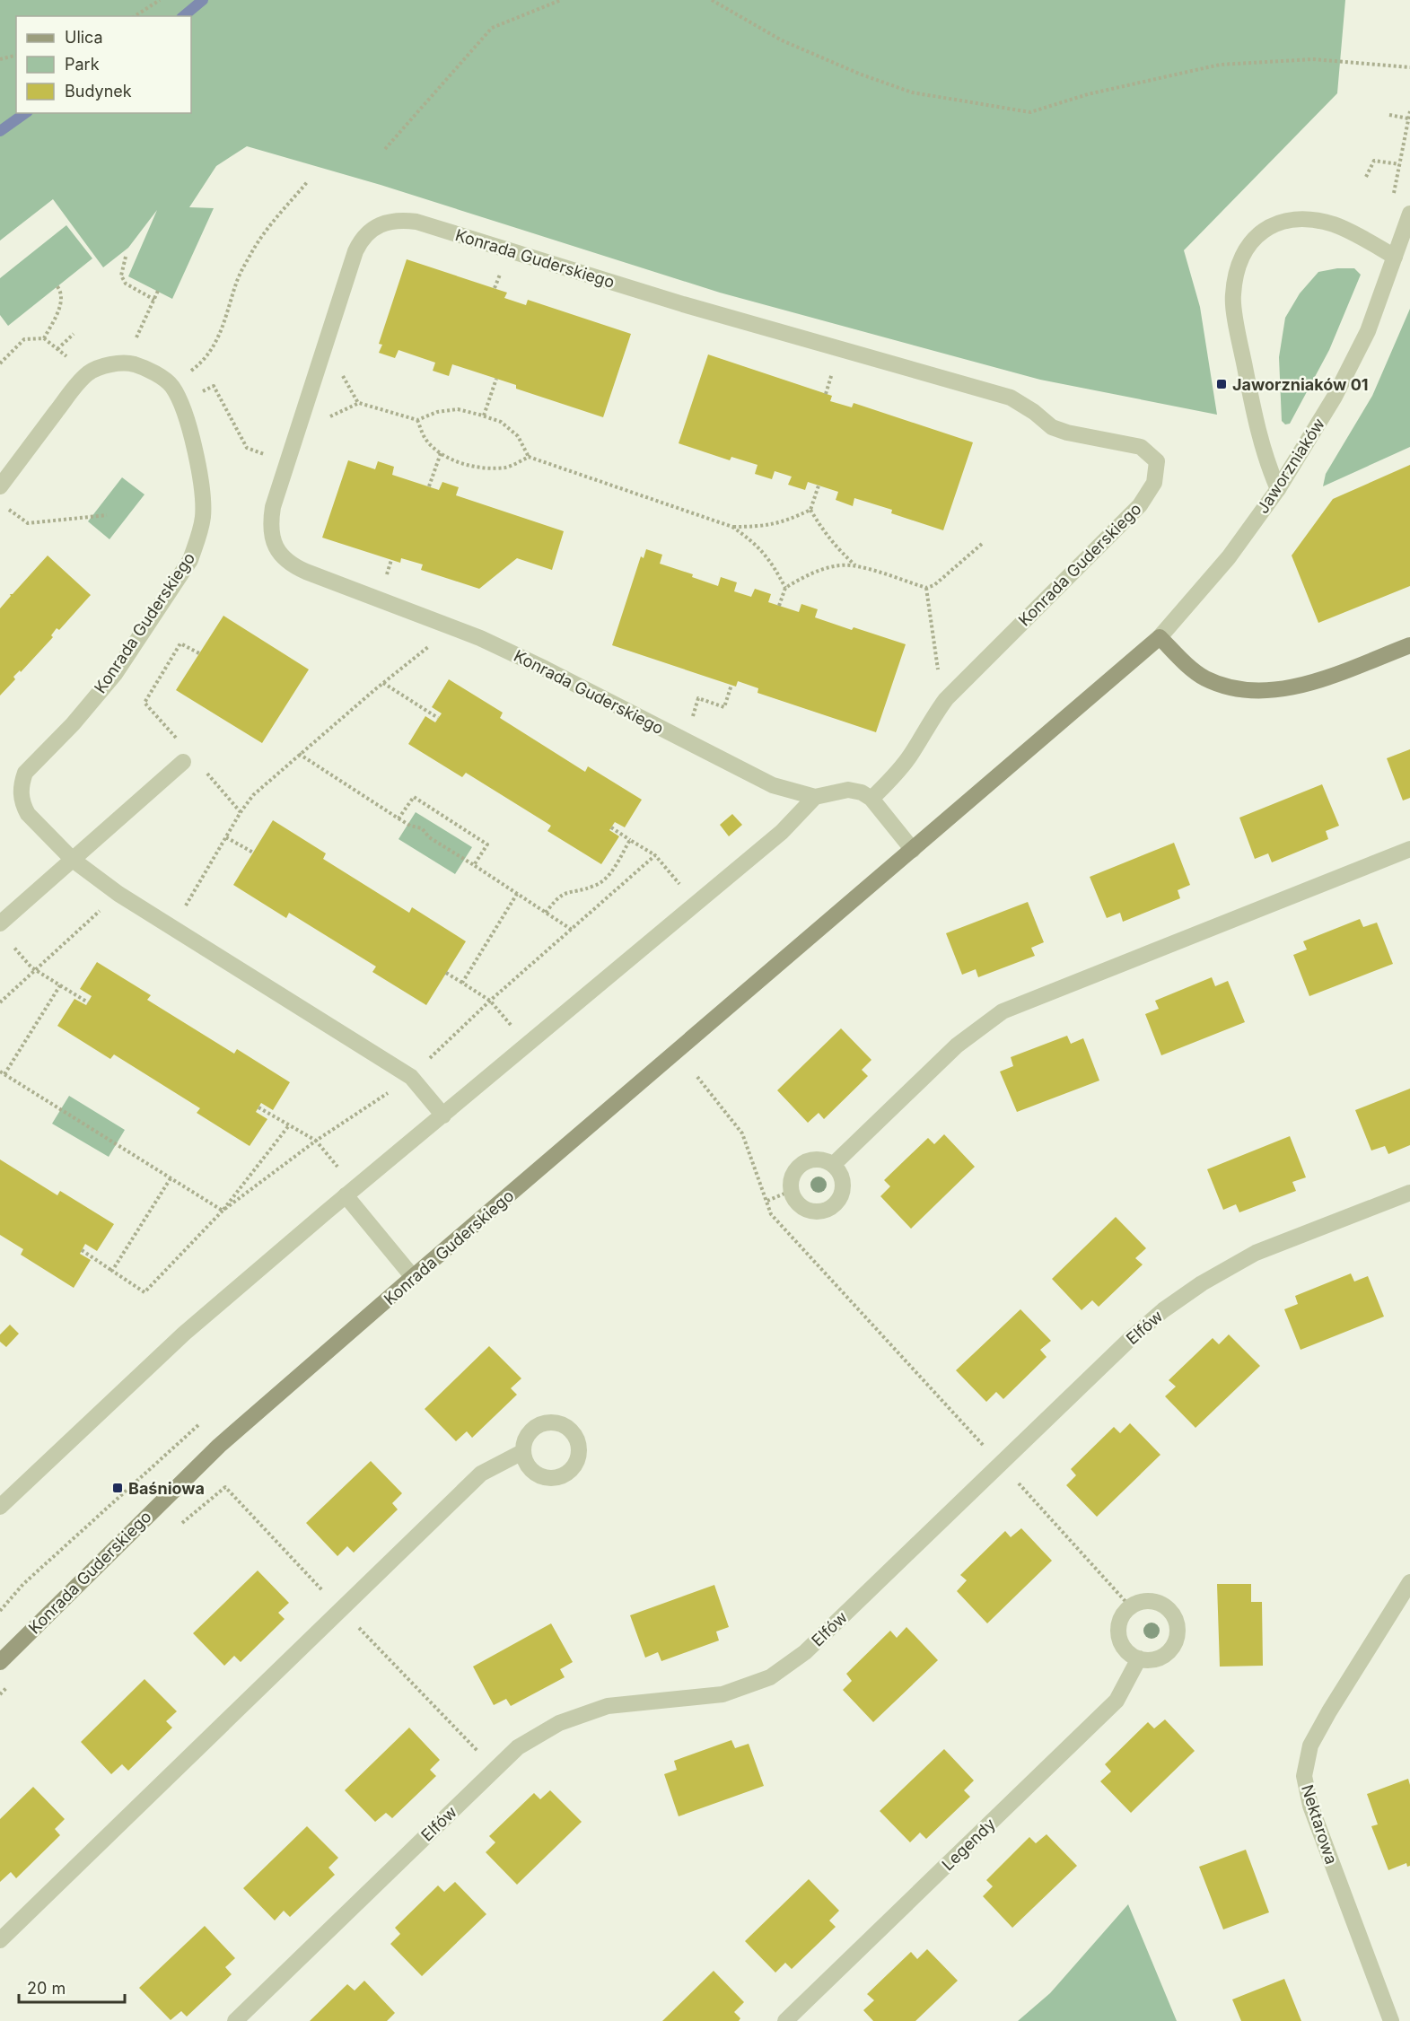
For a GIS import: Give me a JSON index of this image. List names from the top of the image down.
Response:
{
  "streets": {
    "street": [
      "Konrada Guderskiego",
      "Jaworzniaków",
      "Elfów",
      "Nektarowa",
      "Legendy"
    ]
  },
  "crossings": [
    ["Konrada Guderskiego", "Jaworzniaków"]
  ],
  "places": {
    "transit": ["Jaworzniaków 01", "Baśniowa"]
  },
  "legend": ["Ulica", "Park", "Budynek"],
  "scale_bar": "20 m"
}
